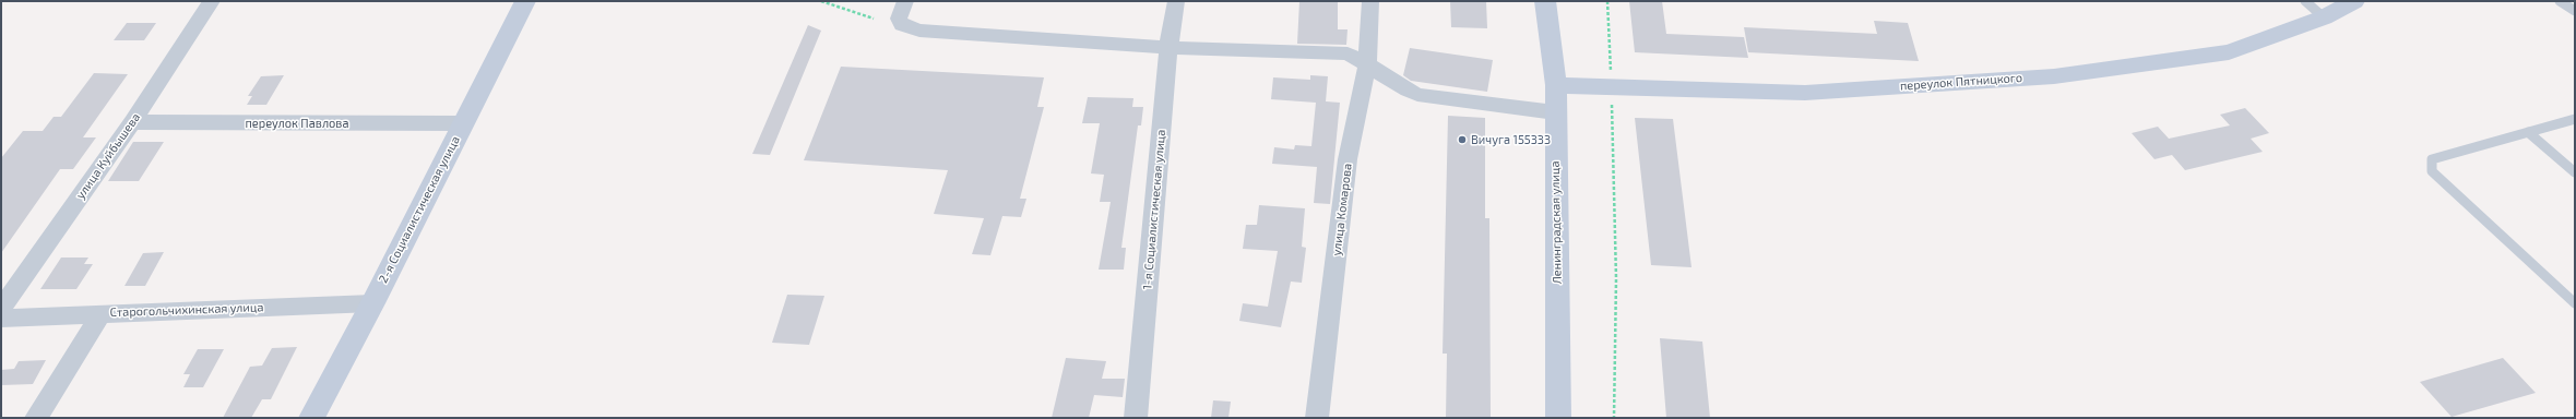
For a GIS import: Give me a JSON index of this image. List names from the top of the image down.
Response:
{
  "streets": {
    "street": [
      "переулок Пятницкого",
      "переулок Павлова",
      "улица Куйбышева",
      "2-я Социалистическая улица",
      "1-я Социалистическая улица",
      "улица Комарова",
      "Ленинградская улица",
      "Старогольчихинская улица"
    ]
  },
  "crossings": [
    ["переулок Пятницкого", "Ленинградская улица"],
    ["переулок Павлова", "улица Куйбышева"],
    ["переулок Павлова", "2-я Социалистическая улица"],
    ["2-я Социалистическая улица", "Старогольчихинская улица"]
  ],
  "places": ["Вичуга 155333"]
}
